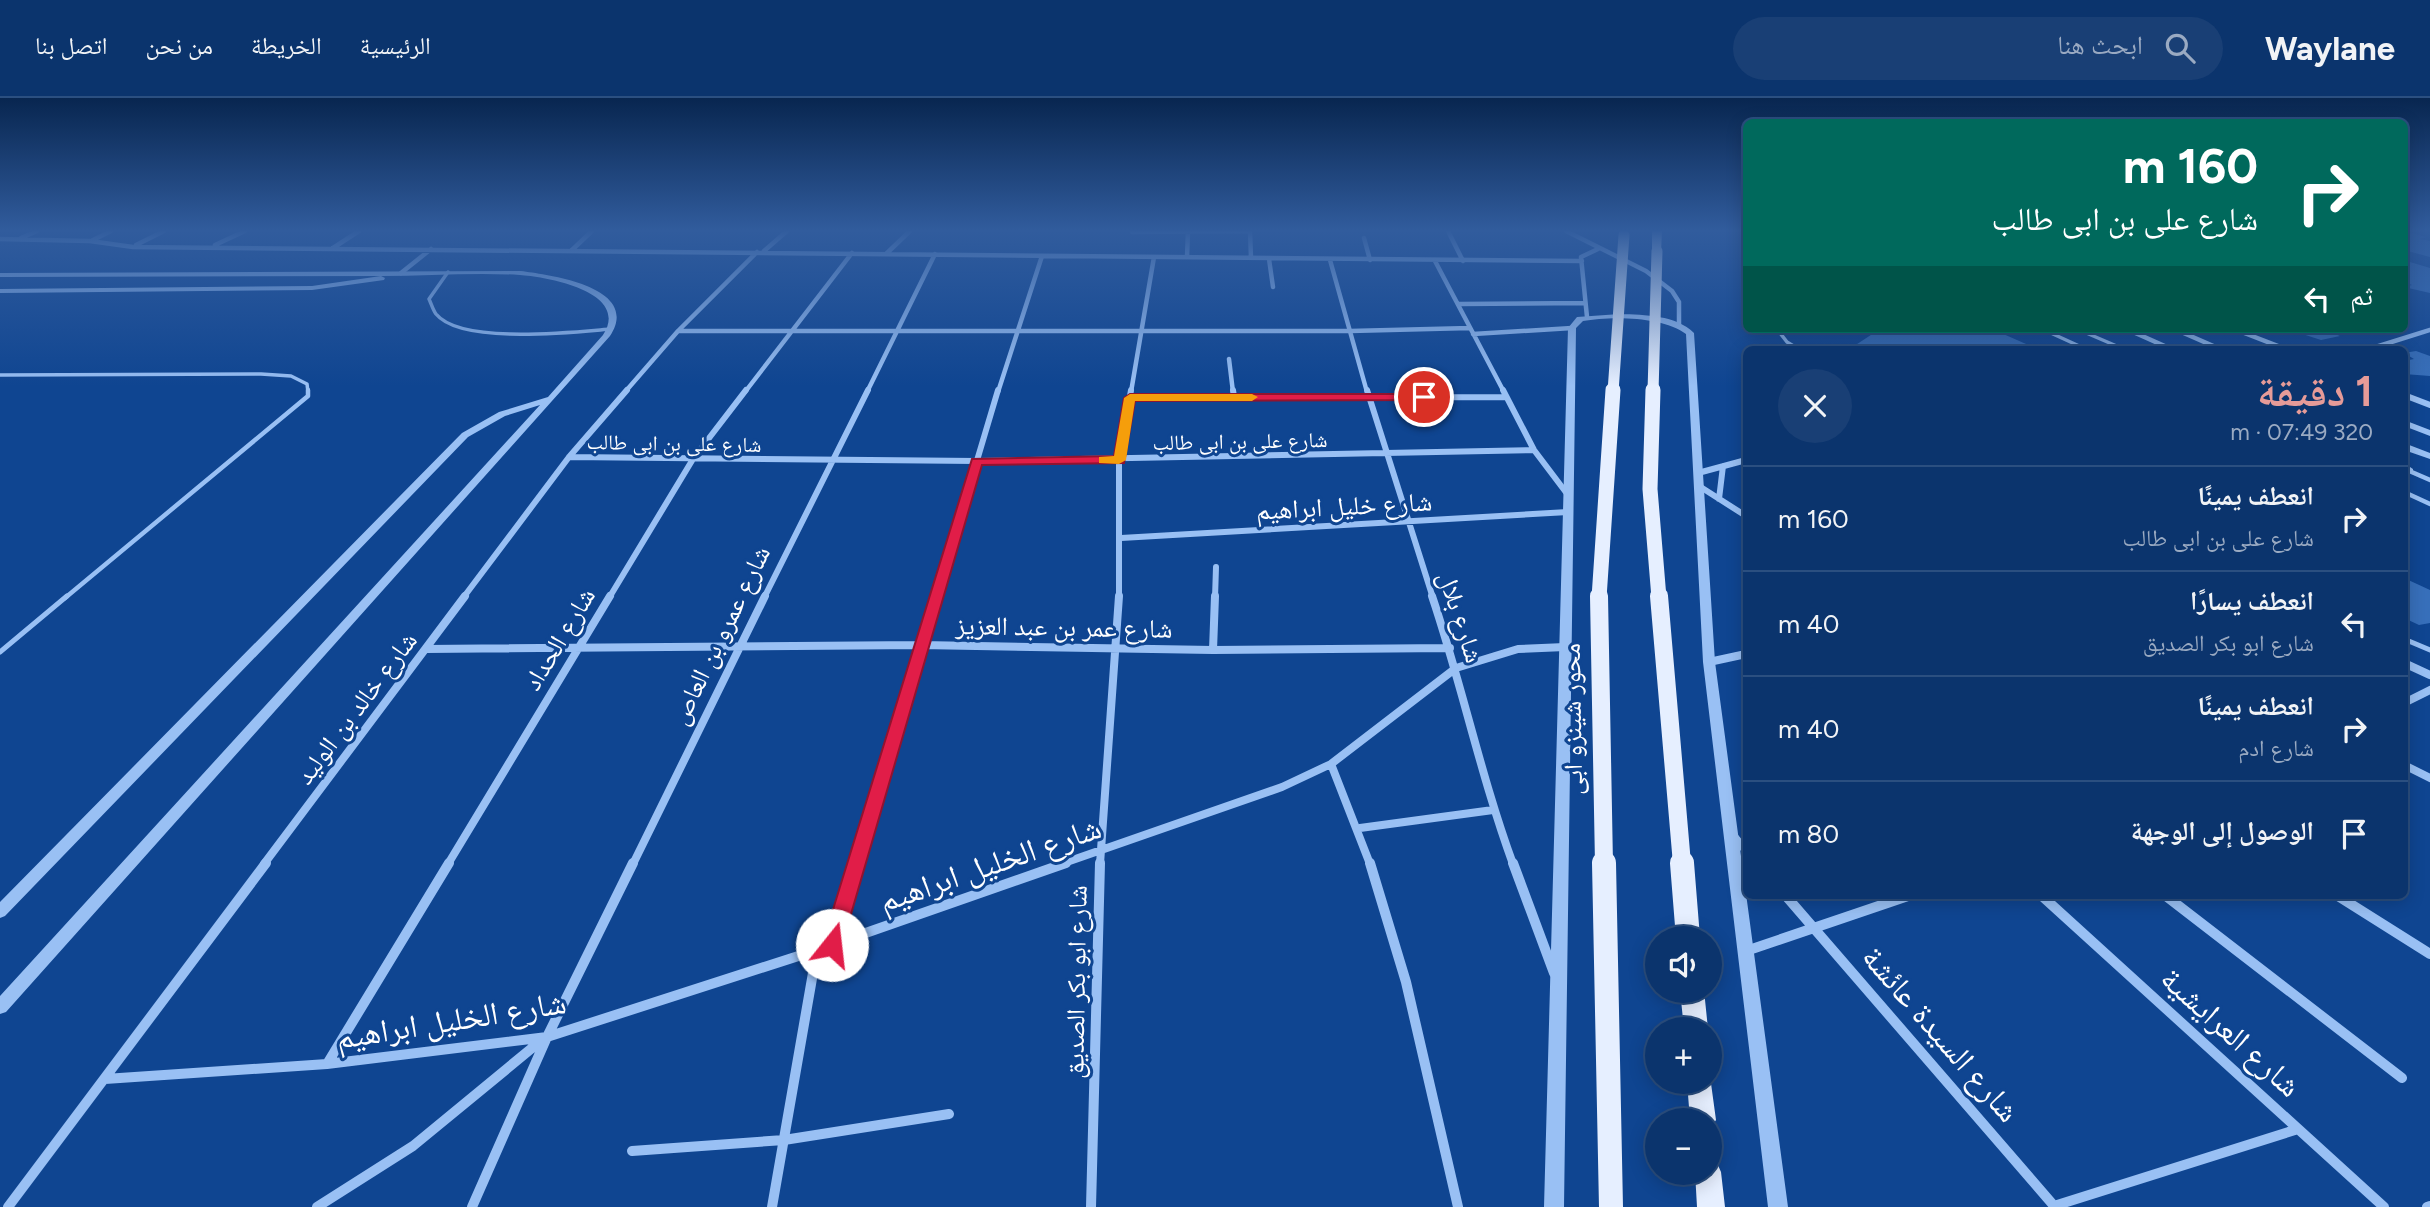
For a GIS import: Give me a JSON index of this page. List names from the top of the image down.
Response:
{
  "streets": {
    "main road": ["محور شينزو ابى"],
    "street": [
      "شارع على بن ابى طالب",
      "شارع خليل ابراهيم",
      "شارع بلال",
      "شارع عمر بن عبد العزيز",
      "شارع عمرو بن العاص",
      "شارع الحداد",
      "شارع خالد بن الوليد",
      "شارع الخليل ابراهيم",
      "شارع ابو بكر الصديق",
      "شارع العرايشية",
      "شارع السيدة عائشة"
    ]
  },
  "crossings": [
    ["شارع على بن ابى طالب", "شارع بلال"],
    ["شارع على بن ابى طالب", "شارع عمرو بن العاص"],
    ["شارع على بن ابى طالب", "شارع الحداد"],
    ["شارع على بن ابى طالب", "شارع خالد بن الوليد"],
    ["شارع على بن ابى طالب", "شارع ابو بكر الصديق"],
    ["شارع خليل ابراهيم", "شارع بلال"],
    ["شارع خليل ابراهيم", "شارع ابو بكر الصديق"],
    ["شارع بلال", "شارع عمر بن عبد العزيز"],
    ["شارع بلال", "شارع الخليل ابراهيم"],
    ["شارع عمر بن عبد العزيز", "شارع عمرو بن العاص"],
    ["شارع عمر بن عبد العزيز", "شارع الحداد"],
    ["شارع عمر بن عبد العزيز", "شارع خالد بن الوليد"],
    ["شارع عمر بن عبد العزيز", "شارع ابو بكر الصديق"],
    ["شارع عمرو بن العاص", "شارع الخليل ابراهيم"],
    ["شارع الحداد", "شارع الخليل ابراهيم"],
    ["شارع خالد بن الوليد", "شارع الخليل ابراهيم"],
    ["شارع الخليل ابراهيم", "شارع ابو بكر الصديق"]
  ],
  "page": {
    "header": "Waylane",
    "search": "ابحث هنا",
    "nav": [
      "الرئيسية",
      "الخريطة",
      "من نحن",
      "اتصل بنا"
    ],
    "turn": ["160 m", "شارع على بن ابى طالب"],
    "then": "ثم",
    "heading": ["1 دقيقة", "320 m · 07:49"],
    "list": [
      {
        "name": "انعطف يمينًا",
        "note": "شارع على بن ابى طالب",
        "value": "160 m"
      },
      {
        "name": "انعطف يسارًا",
        "note": "شارع ابو بكر الصديق",
        "value": "40 m"
      },
      {
        "name": "انعطف يمينًا",
        "note": "شارع ادم",
        "value": "40 m"
      },
      {
        "name": "الوصول إلى الوجهة",
        "value": "80 m"
      }
    ],
    "map_buttons": ["+", "−"]
  }
}
